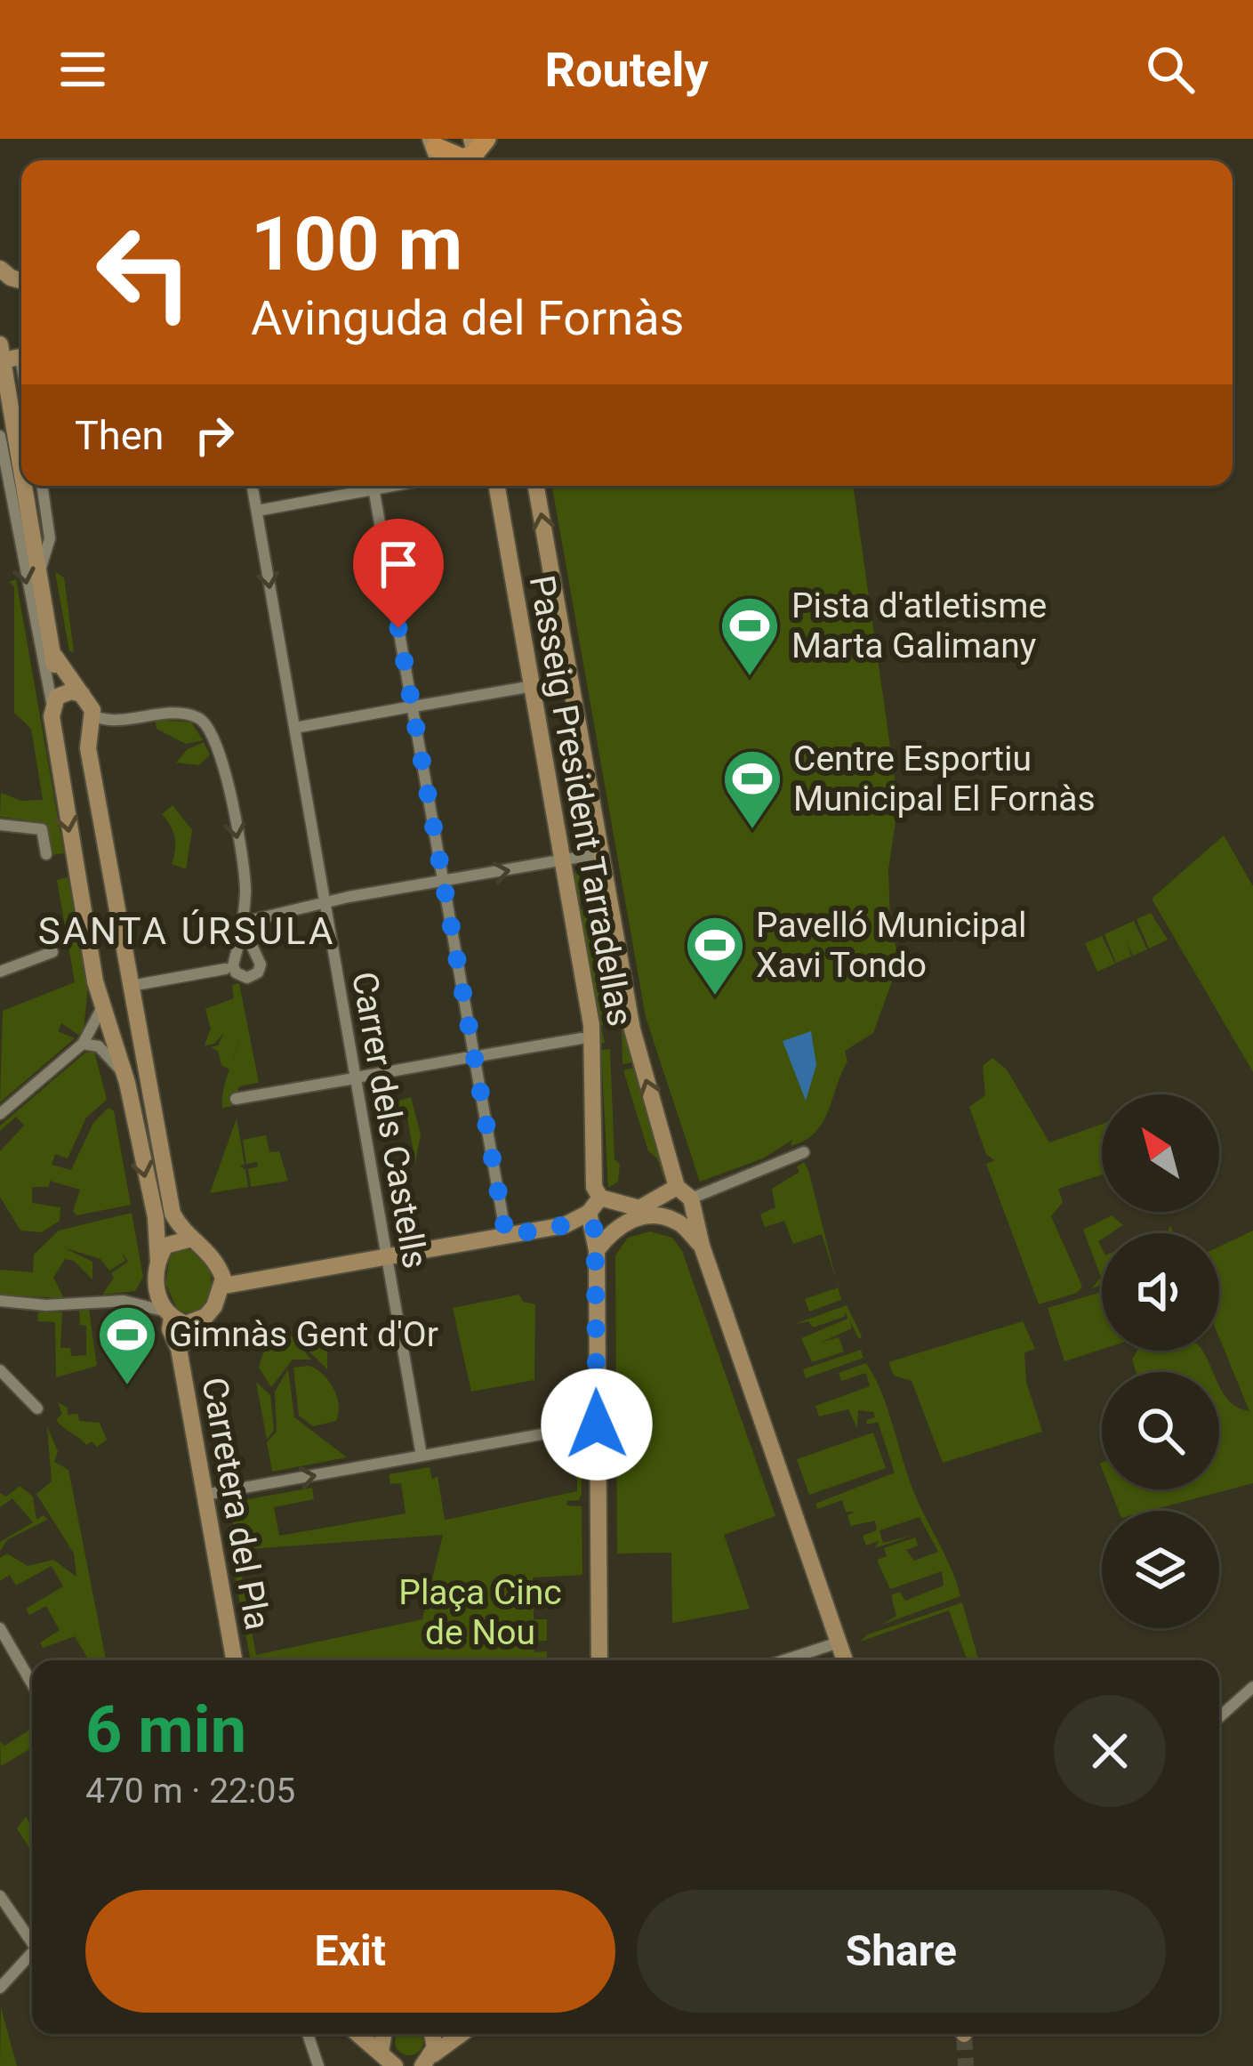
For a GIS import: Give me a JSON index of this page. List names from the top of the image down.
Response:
{
  "streets": {
    "street": ["Passeig President Tarradellas", "Carrer dels Castells", "Carretera del Pla"]
  },
  "one_way": ["Carrer dels Castells"],
  "districts": ["SANTA ÚRSULA"],
  "parks": ["Plaça Cinc de Nou"],
  "places": {
    "sports": [
      "Pista d'atletisme Marta Galimany",
      "Centre Esportiu Municipal El Fornàs",
      "Pavelló Municipal Xavi Tondo",
      "Gimnàs Gent d'Or"
    ]
  },
  "north": "top left",
  "page": {
    "header": "Routely",
    "turn": ["100 m", "Avinguda del Fornàs"],
    "then": "Then",
    "heading": ["6 min", "470 m · 22:05"],
    "buttons": ["Exit", "Share"]
  }
}
